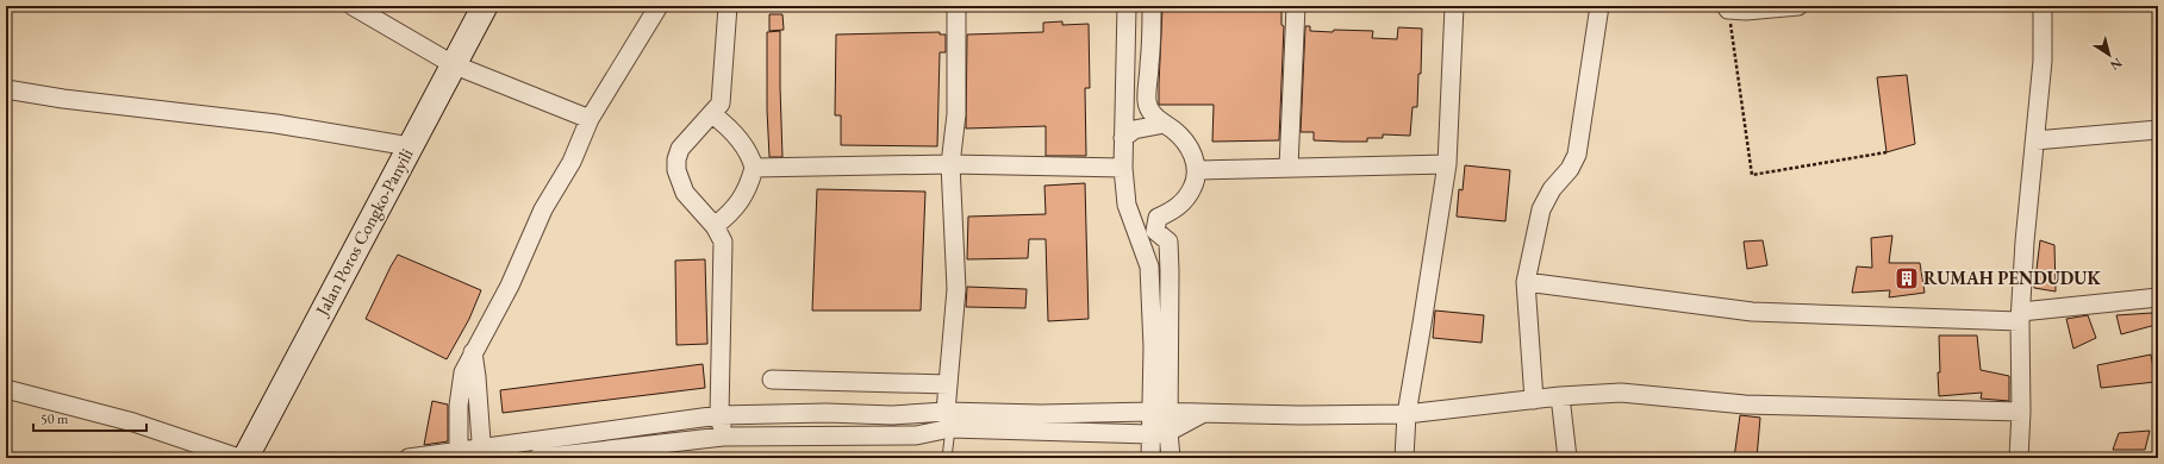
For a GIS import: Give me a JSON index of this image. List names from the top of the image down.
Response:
{
  "streets": {
    "main road": ["Jalan Poros Congko-Panyili"]
  },
  "places": {
    "building": ["RUMAH PENDUDUK"]
  },
  "scale_bar": "50 m",
  "north": "bottom right"
}
